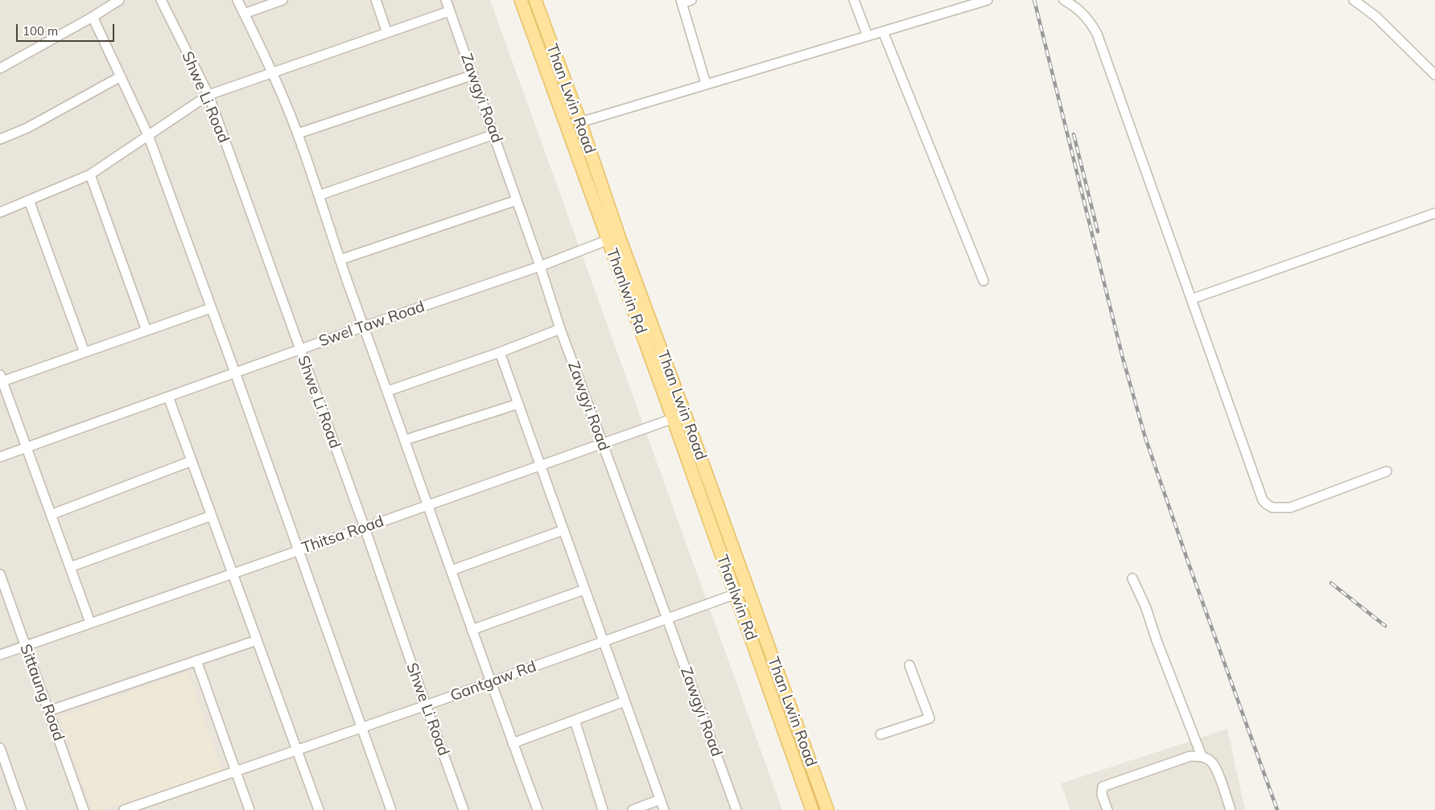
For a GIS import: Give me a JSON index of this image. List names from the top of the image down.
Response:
{
  "streets": {
    "main road": ["Than Lwin Road", "Thanlwin Rd"],
    "street": [
      "Shwe Li Road",
      "Zawgyi Road",
      "Swel Taw Road",
      "Thitsa Road",
      "Gantgaw Rd",
      "Sittaung Road"
    ]
  },
  "crossings": [
    ["Shwe Li Road", "Swel Taw Road"],
    ["Shwe Li Road", "Thitsa Road"],
    ["Shwe Li Road", "Gantgaw Rd"],
    ["Zawgyi Road", "Swel Taw Road"],
    ["Zawgyi Road", "Thitsa Road"],
    ["Zawgyi Road", "Gantgaw Rd"],
    ["Than Lwin Road", "Thanlwin Rd"],
    ["Than Lwin Road", "Swel Taw Road"],
    ["Than Lwin Road", "Thitsa Road"],
    ["Than Lwin Road", "Gantgaw Rd"],
    ["Thanlwin Rd", "Swel Taw Road"],
    ["Thanlwin Rd", "Thitsa Road"],
    ["Thanlwin Rd", "Gantgaw Rd"],
    ["Thitsa Road", "Sittaung Road"]
  ],
  "scale_bar": "100 m"
}
